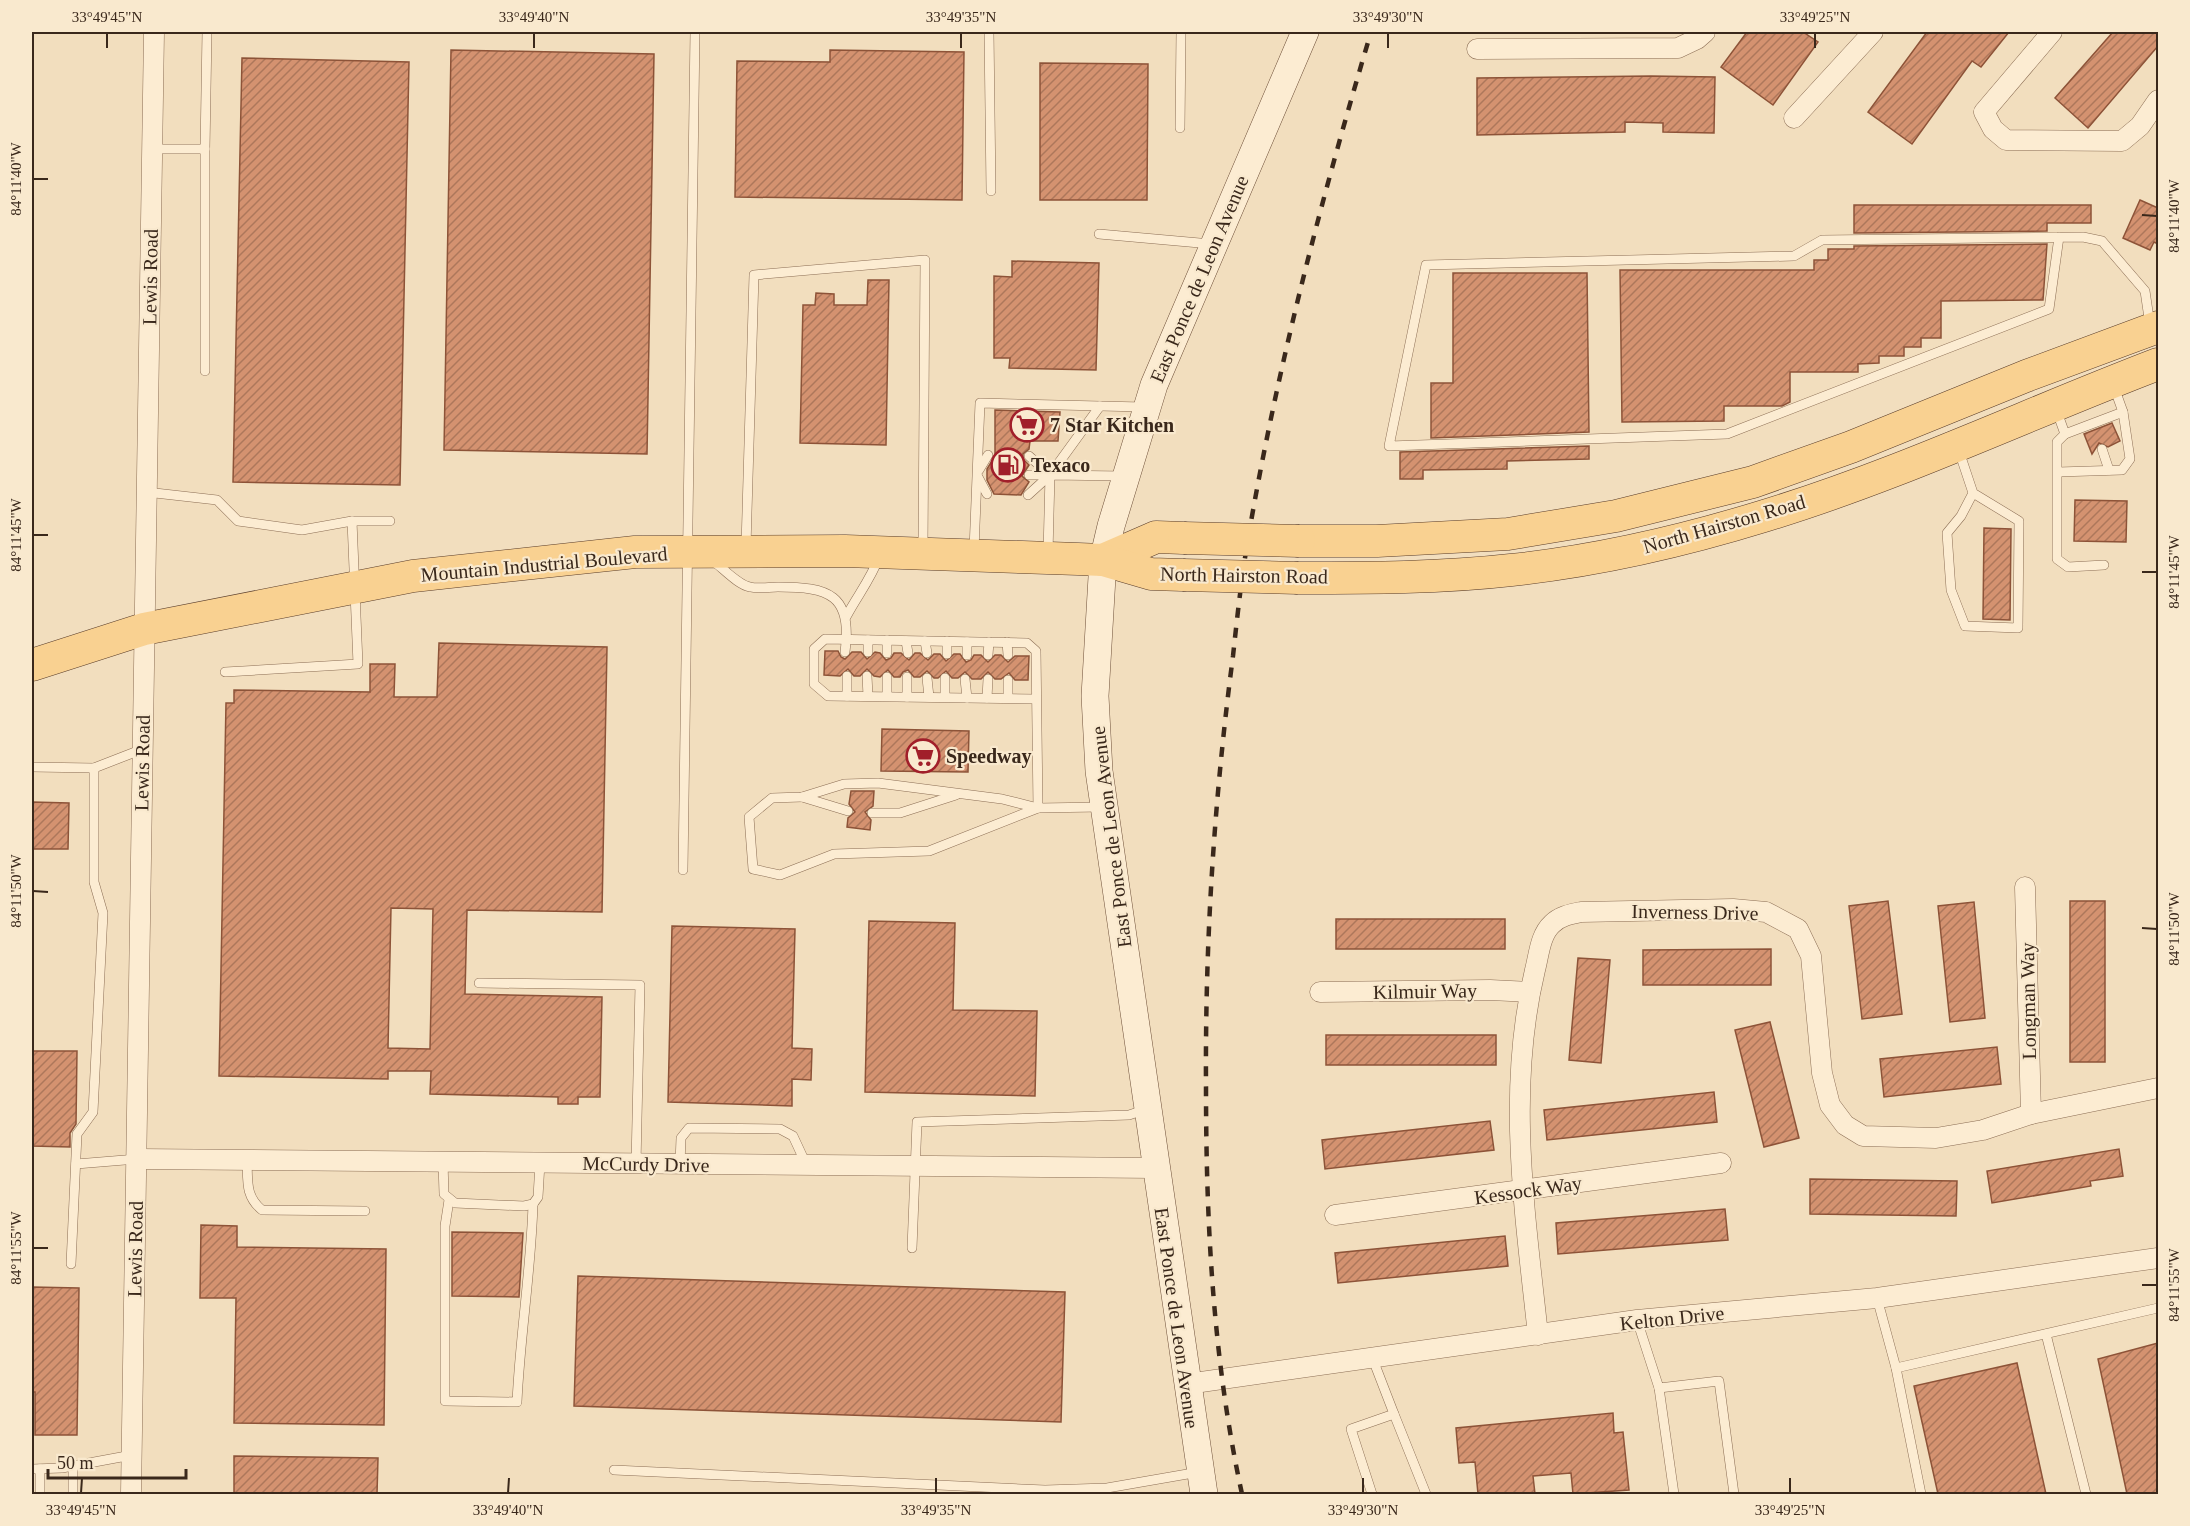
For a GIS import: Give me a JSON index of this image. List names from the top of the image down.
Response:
{
  "streets": {
    "main road": ["East Ponce de Leon Avenue", "North Hairston Road", "Mountain Industrial Boulevard"],
    "street": [
      "Lewis Road",
      "Inverness Drive",
      "Kilmuir Way",
      "Longman Way",
      "McCurdy Drive",
      "Kessock Way",
      "Kelton Drive"
    ]
  },
  "crossings": [
    ["Lewis Road", "Mountain Industrial Boulevard"],
    ["Lewis Road", "McCurdy Drive"],
    ["East Ponce de Leon Avenue", "North Hairston Road"],
    ["East Ponce de Leon Avenue", "Mountain Industrial Boulevard"],
    ["East Ponce de Leon Avenue", "McCurdy Drive"],
    ["East Ponce de Leon Avenue", "Kelton Drive"],
    ["North Hairston Road", "Mountain Industrial Boulevard"],
    ["Inverness Drive", "Kilmuir Way"],
    ["Inverness Drive", "Longman Way"],
    ["Inverness Drive", "Kessock Way"],
    ["Inverness Drive", "Kelton Drive"]
  ],
  "places": {
    "supermarket": ["7 Star Kitchen", "Speedway"],
    "fuel station": ["Texaco"]
  },
  "scale_bar": "50 m",
  "coordinates": [
    "33°49'45\"N",
    "33°49'40\"N",
    "33°49'35\"N",
    "33°49'30\"N",
    "33°49'25\"N",
    "84°11'40\"W",
    "84°11'45\"W",
    "84°11'50\"W",
    "84°11'55\"W"
  ]
}
